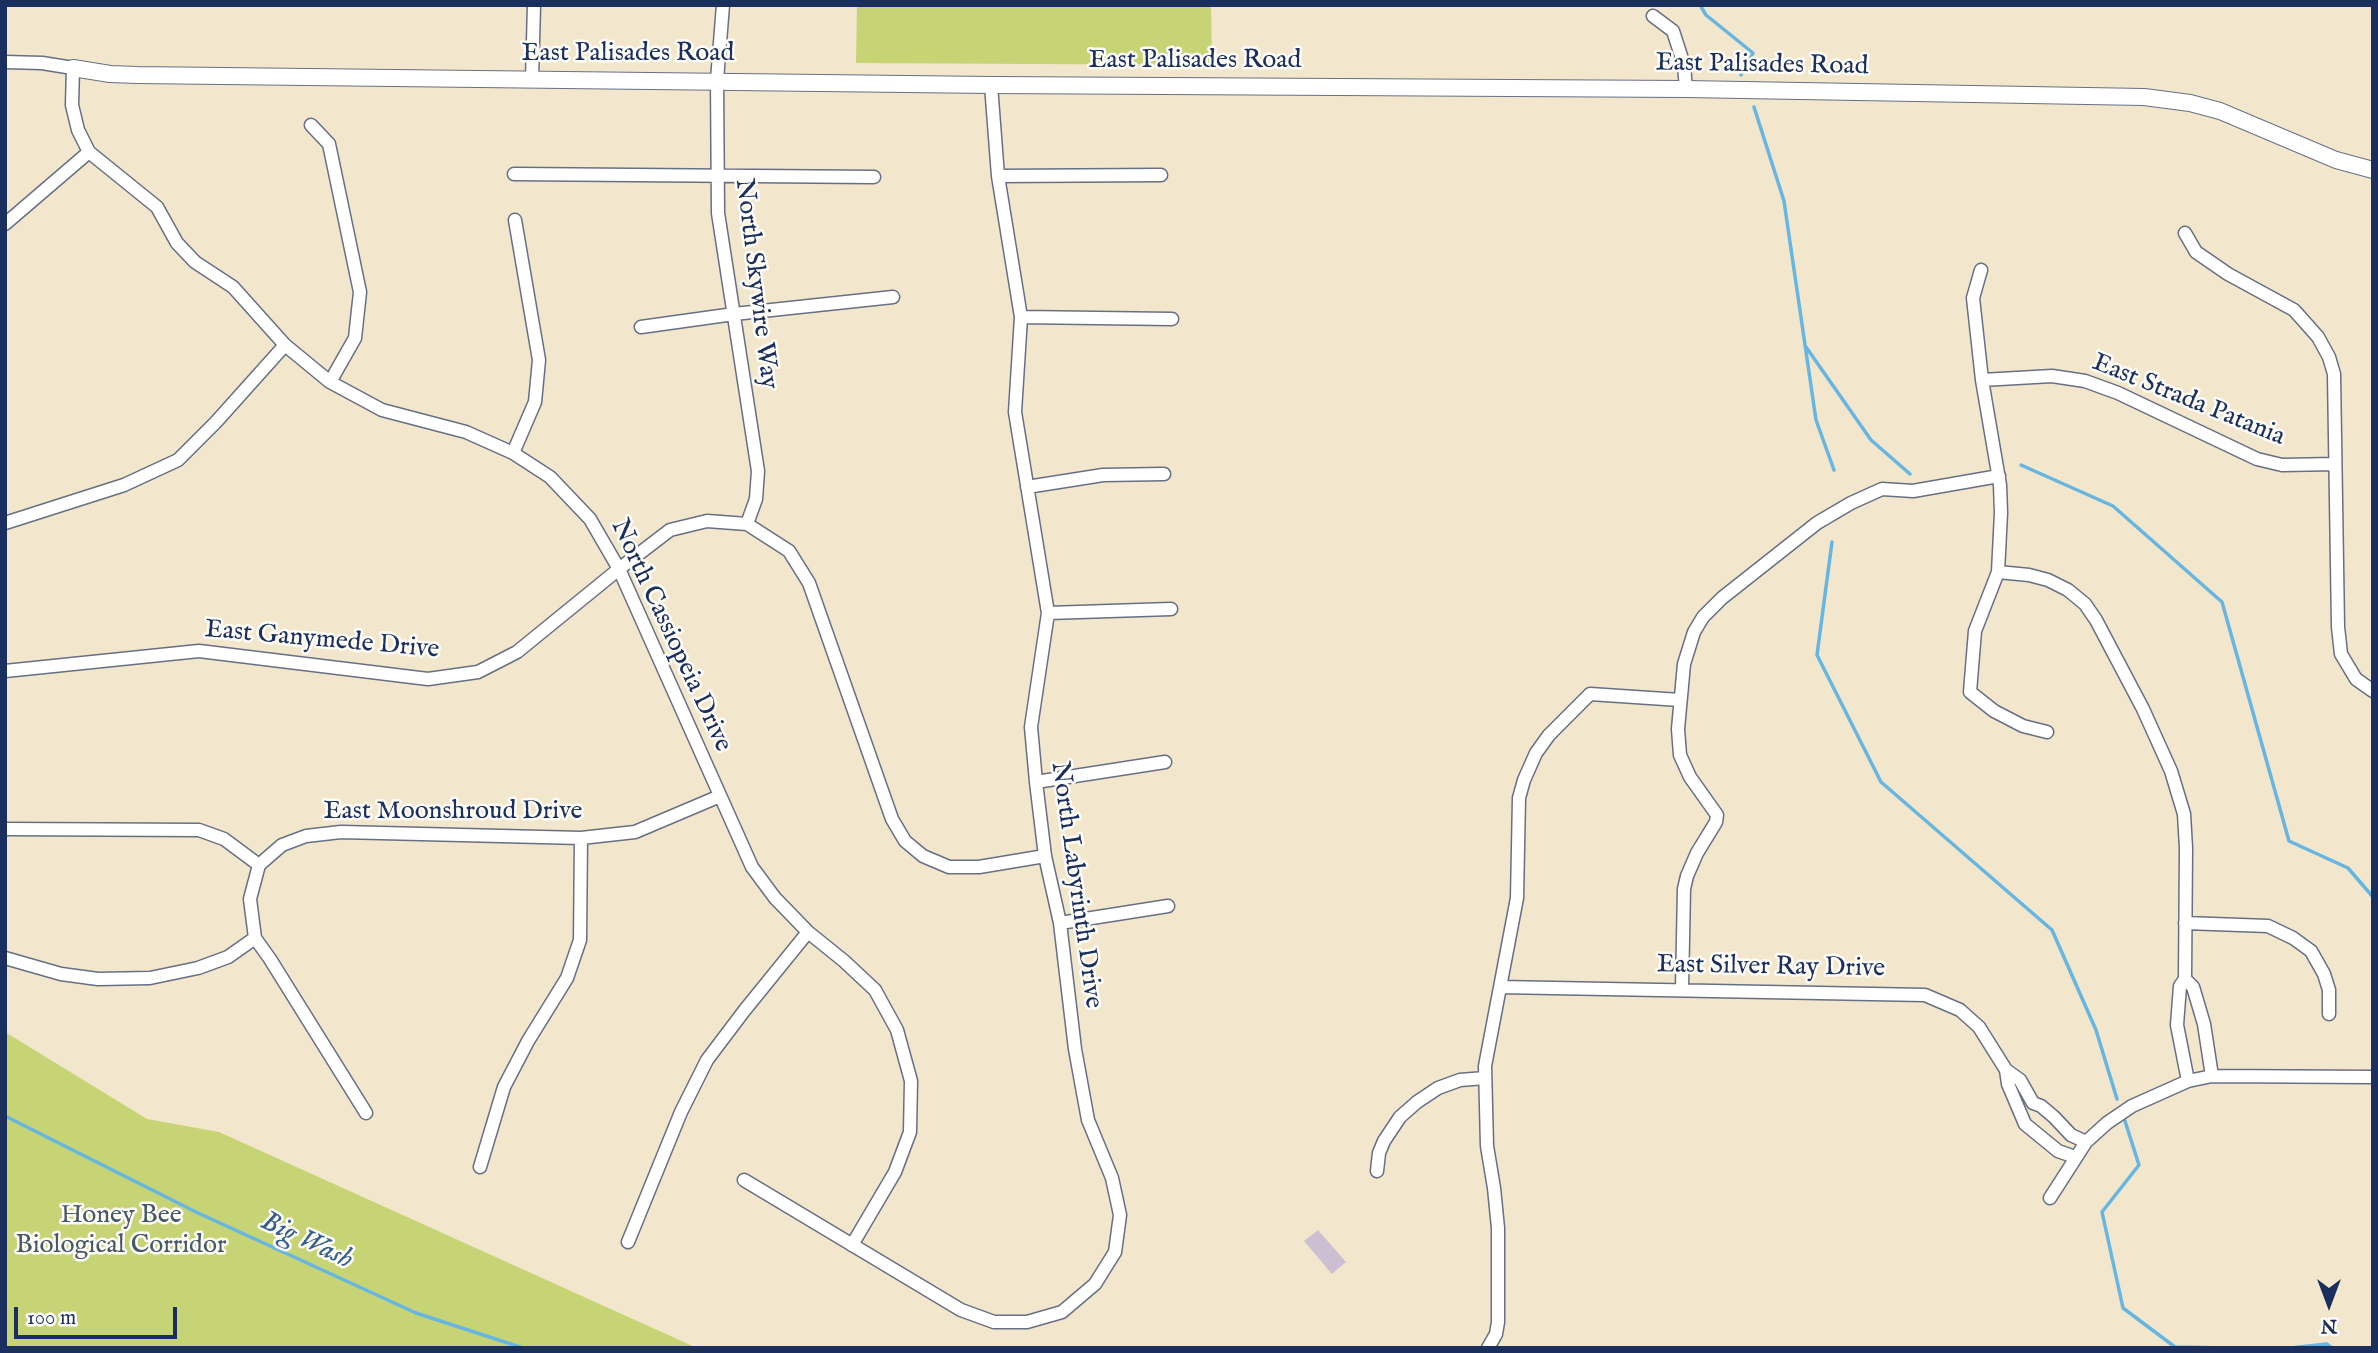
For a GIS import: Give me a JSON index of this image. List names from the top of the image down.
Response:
{
  "streets": {
    "street": [
      "East Palisades Road",
      "North Skywire Way",
      "East Strada Patania",
      "North Cassiopeia Drive",
      "East Ganymede Drive",
      "East Moonshroud Drive",
      "North Labyrinth Drive",
      "East Silver Ray Drive"
    ]
  },
  "crossings": [
    ["East Palisades Road", "North Skywire Way"],
    ["East Palisades Road", "North Cassiopeia Drive"],
    ["East Palisades Road", "North Labyrinth Drive"],
    ["North Skywire Way", "East Ganymede Drive"],
    ["North Cassiopeia Drive", "East Ganymede Drive"],
    ["North Cassiopeia Drive", "East Moonshroud Drive"],
    ["North Cassiopeia Drive", "North Labyrinth Drive"],
    ["East Ganymede Drive", "North Labyrinth Drive"]
  ],
  "water": ["Big Wash"],
  "parks": ["Honey Bee Biological Corridor"],
  "scale_bar": "100 m",
  "north": "bottom"
}
